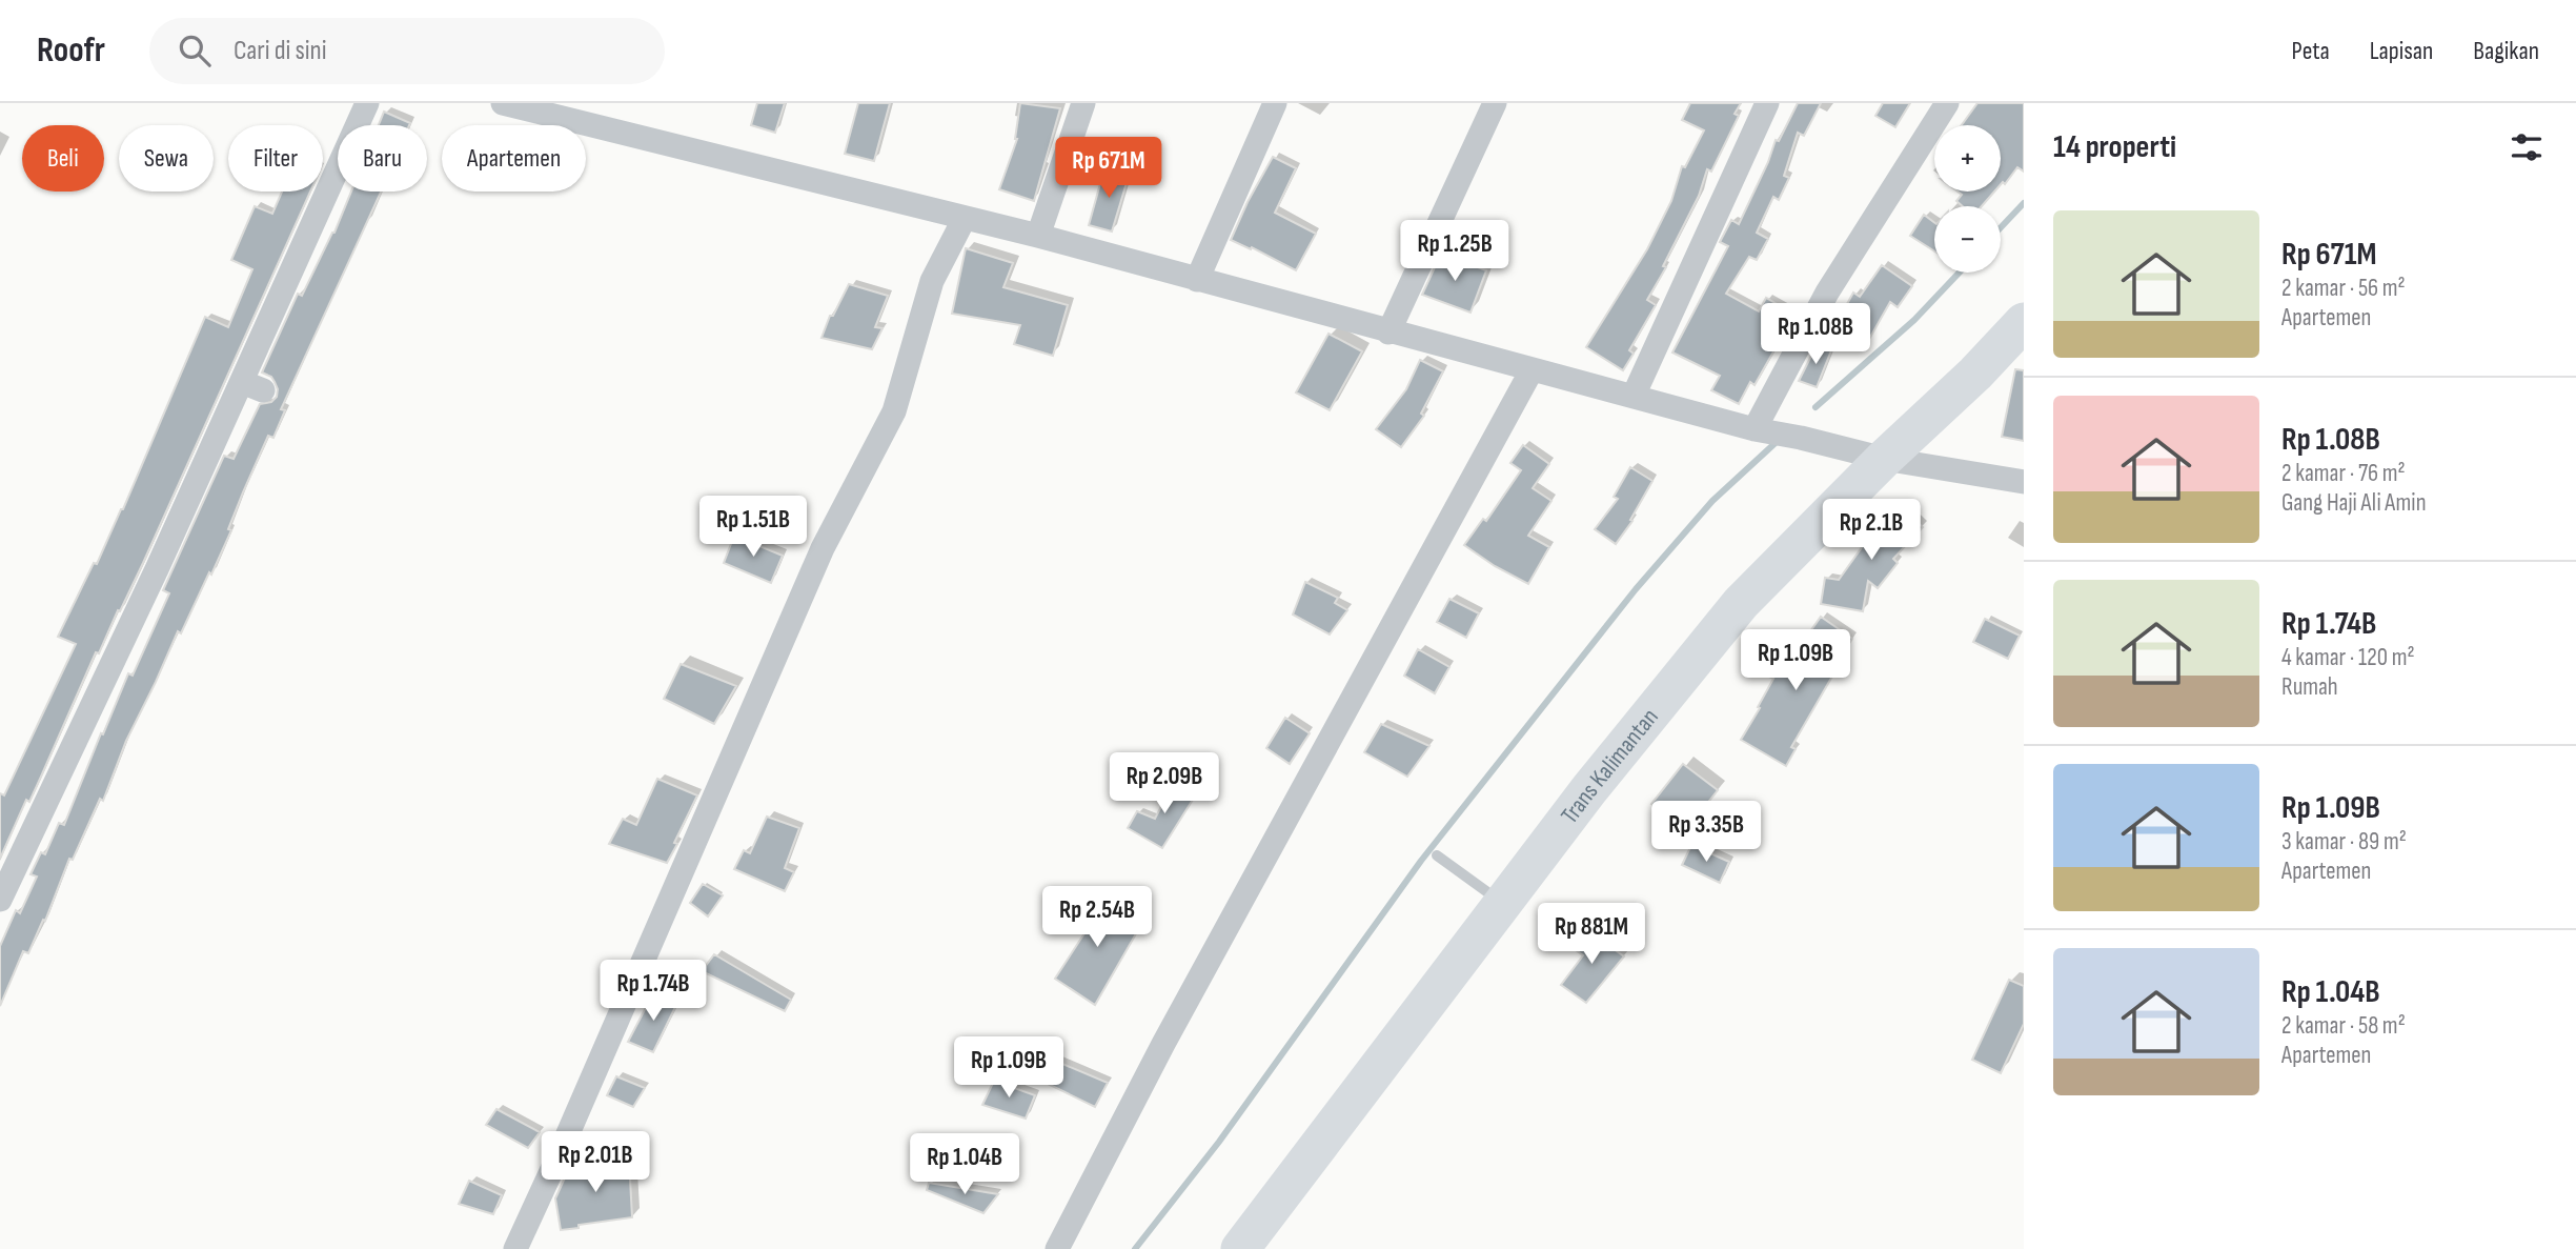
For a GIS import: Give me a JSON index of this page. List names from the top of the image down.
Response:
{
  "streets": {
    "highway": ["Trans Kalimantan"]
  },
  "page": {
    "header": "Roofr",
    "search": "Cari di sini",
    "nav": ["Peta", "Lapisan", "Bagikan"],
    "heading": "14 properti",
    "map_buttons": ["+", "−"],
    "chip": [
      "Beli",
      "Sewa",
      "Filter",
      "Baru",
      "Apartemen"
    ],
    "price": [
      "Rp 671M",
      "Rp 1.25B",
      "Rp 1.08B",
      "Rp 1.51B",
      "Rp 2.1B",
      "Rp 1.09B",
      "Rp 2.09B",
      "Rp 3.35B",
      "Rp 2.54B",
      "Rp 881M",
      "Rp 1.74B",
      "Rp 1.09B",
      "Rp 2.01B",
      "Rp 1.04B"
    ],
    "list": [
      {
        "name": "Rp 671M",
        "note": "2 kamar · 56 m² · Apartemen"
      },
      {
        "name": "Rp 1.08B",
        "note": "2 kamar · 76 m² · Gang Haji Ali Amin"
      },
      {
        "name": "Rp 1.74B",
        "note": "4 kamar · 120 m² · Rumah"
      },
      {
        "name": "Rp 1.09B",
        "note": "3 kamar · 89 m² · Apartemen"
      },
      {
        "name": "Rp 1.04B",
        "note": "2 kamar · 58 m² · Apartemen"
      }
    ]
  }
}
